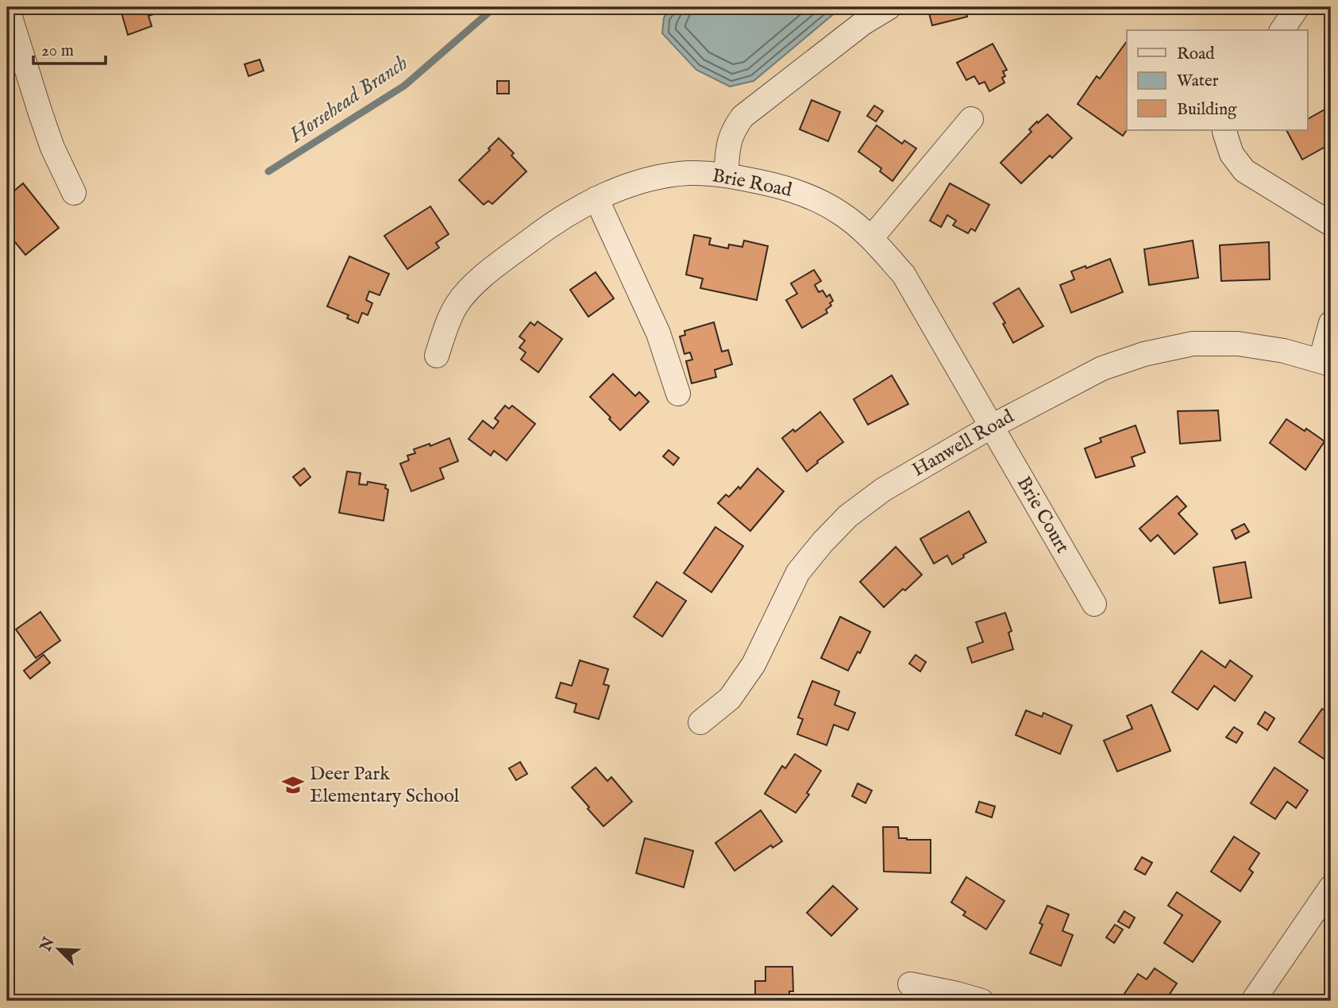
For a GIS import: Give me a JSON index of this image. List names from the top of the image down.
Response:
{
  "streets": {
    "street": ["Brie Road", "Hanwell Road", "Brie Court"]
  },
  "crossings": [
    ["Brie Road", "Hanwell Road"],
    ["Brie Road", "Brie Court"],
    ["Hanwell Road", "Brie Court"]
  ],
  "water": ["Horsehead Branch"],
  "places": {
    "school or university": ["Deer Park Elementary School"]
  },
  "legend": ["Road", "Water", "Building"],
  "scale_bar": "20 m",
  "north": "top left"
}
